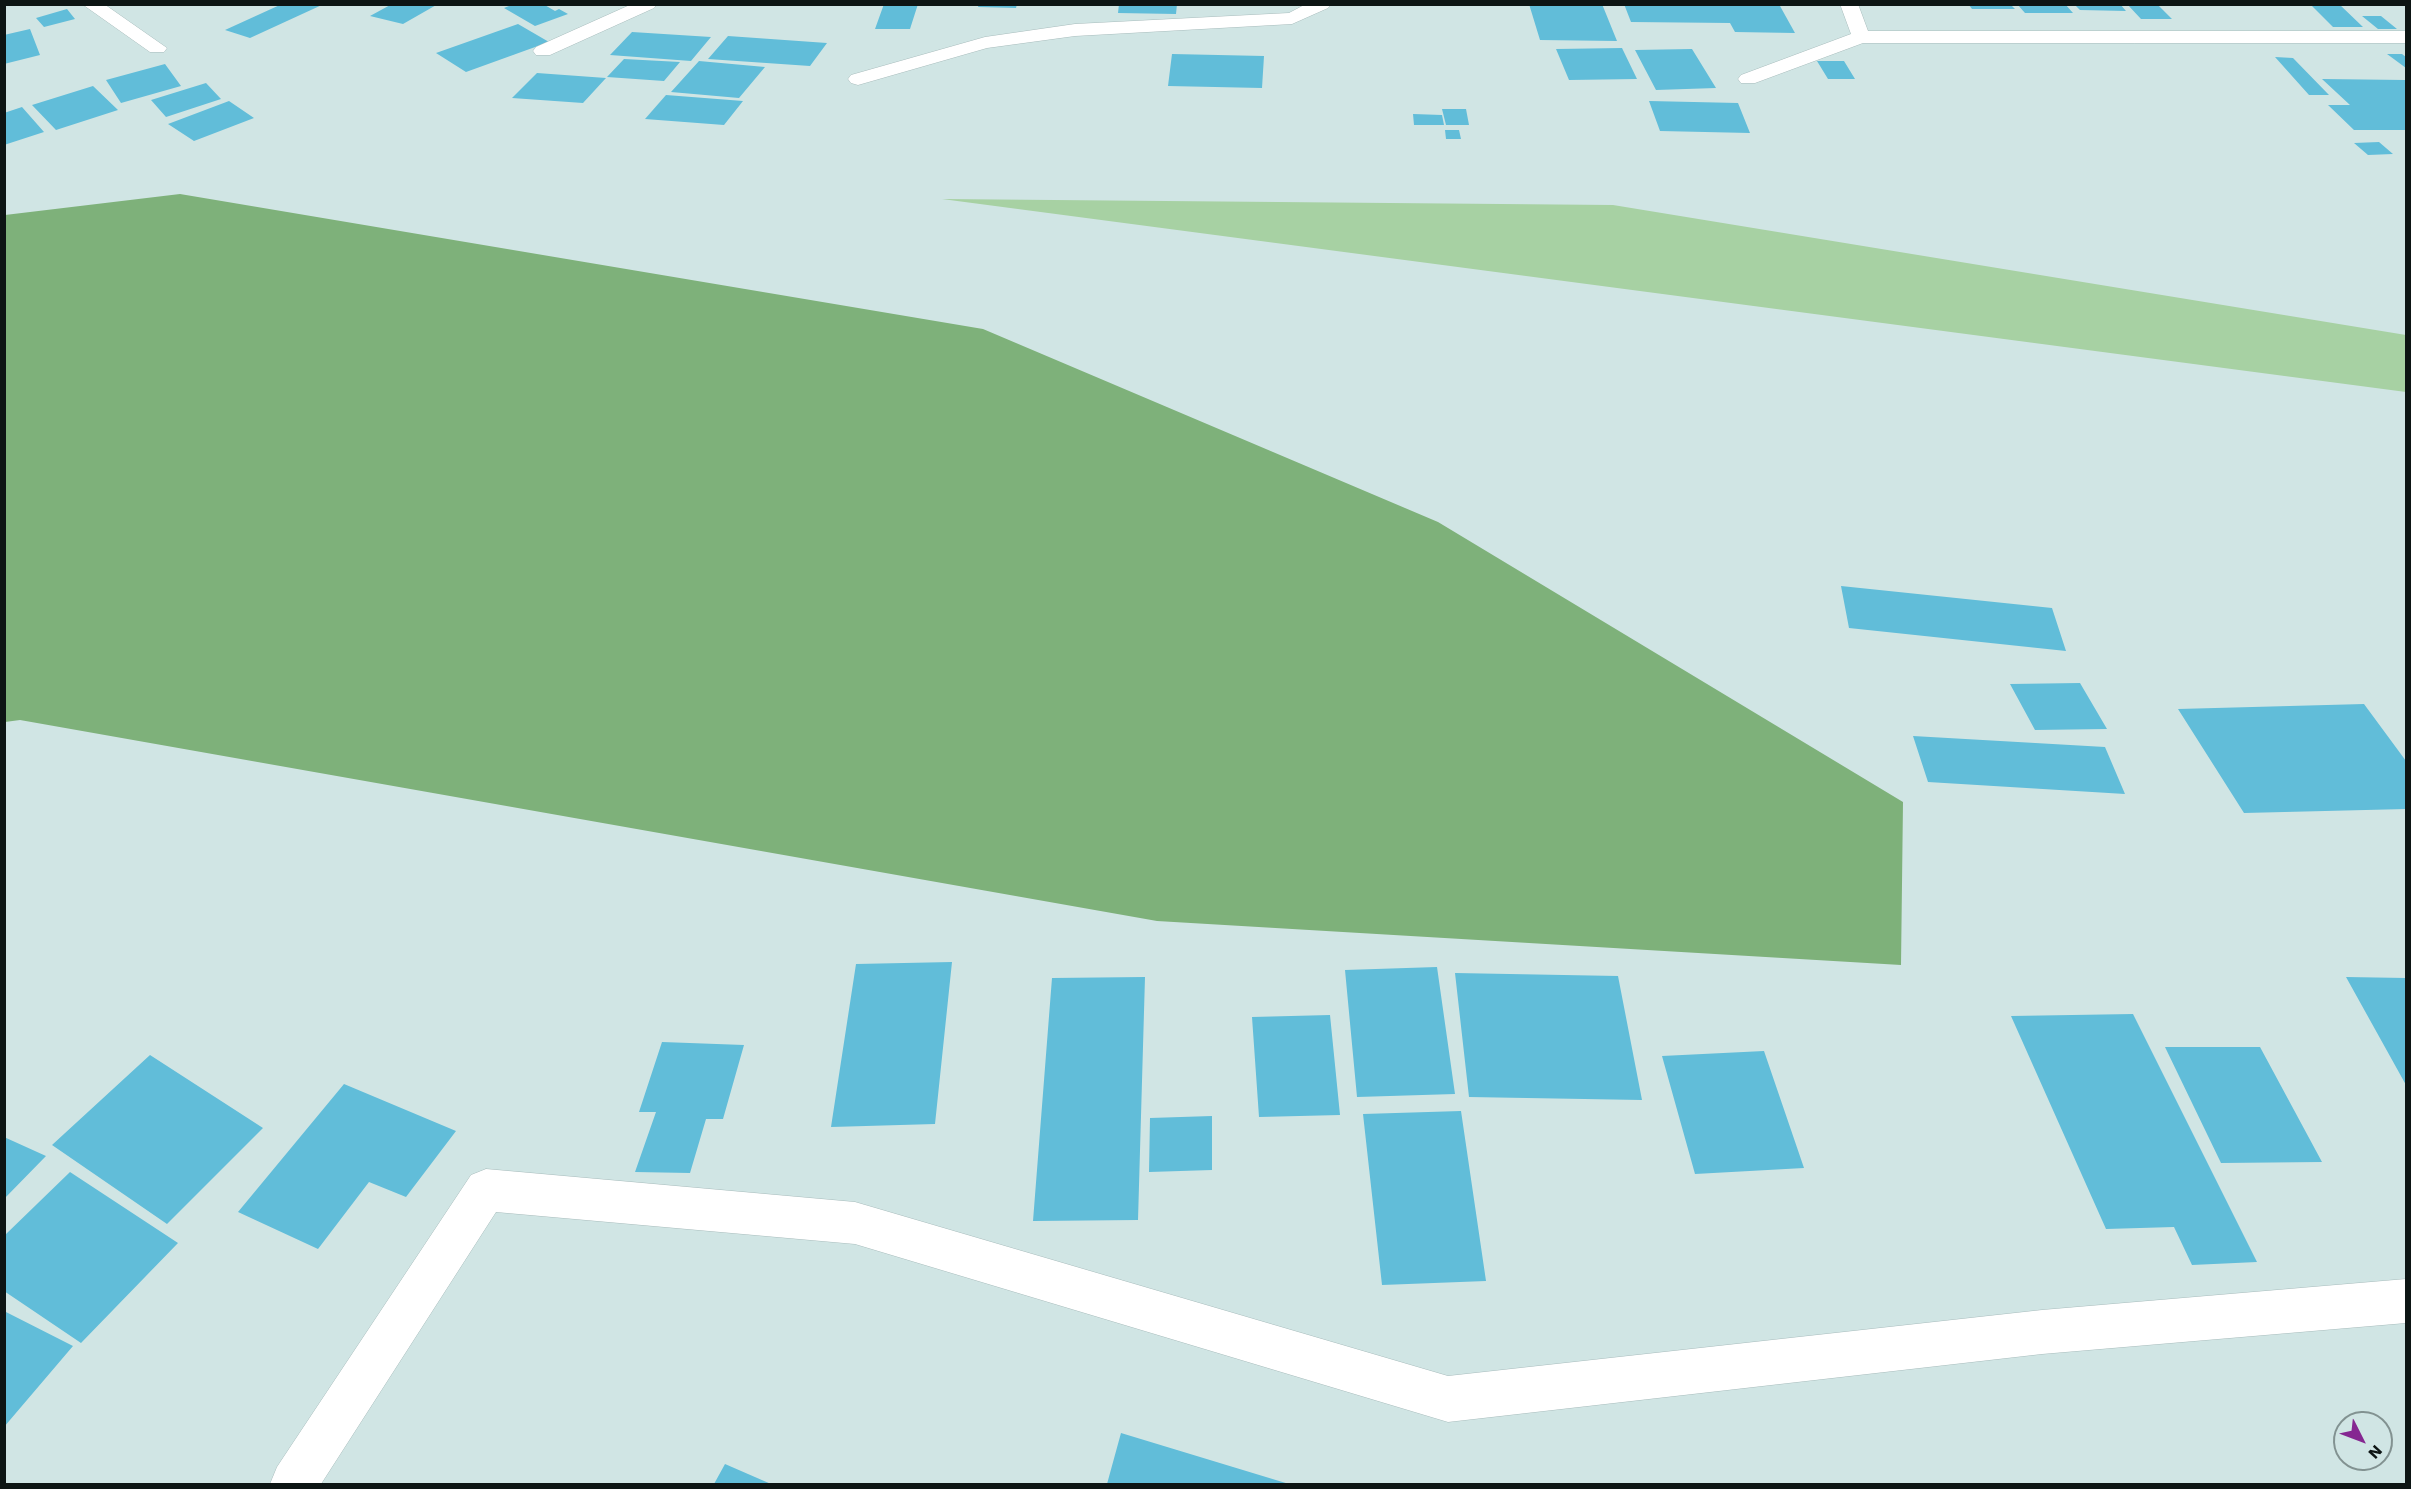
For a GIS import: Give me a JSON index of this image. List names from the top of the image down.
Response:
{
  "north": "bottom right"
}
